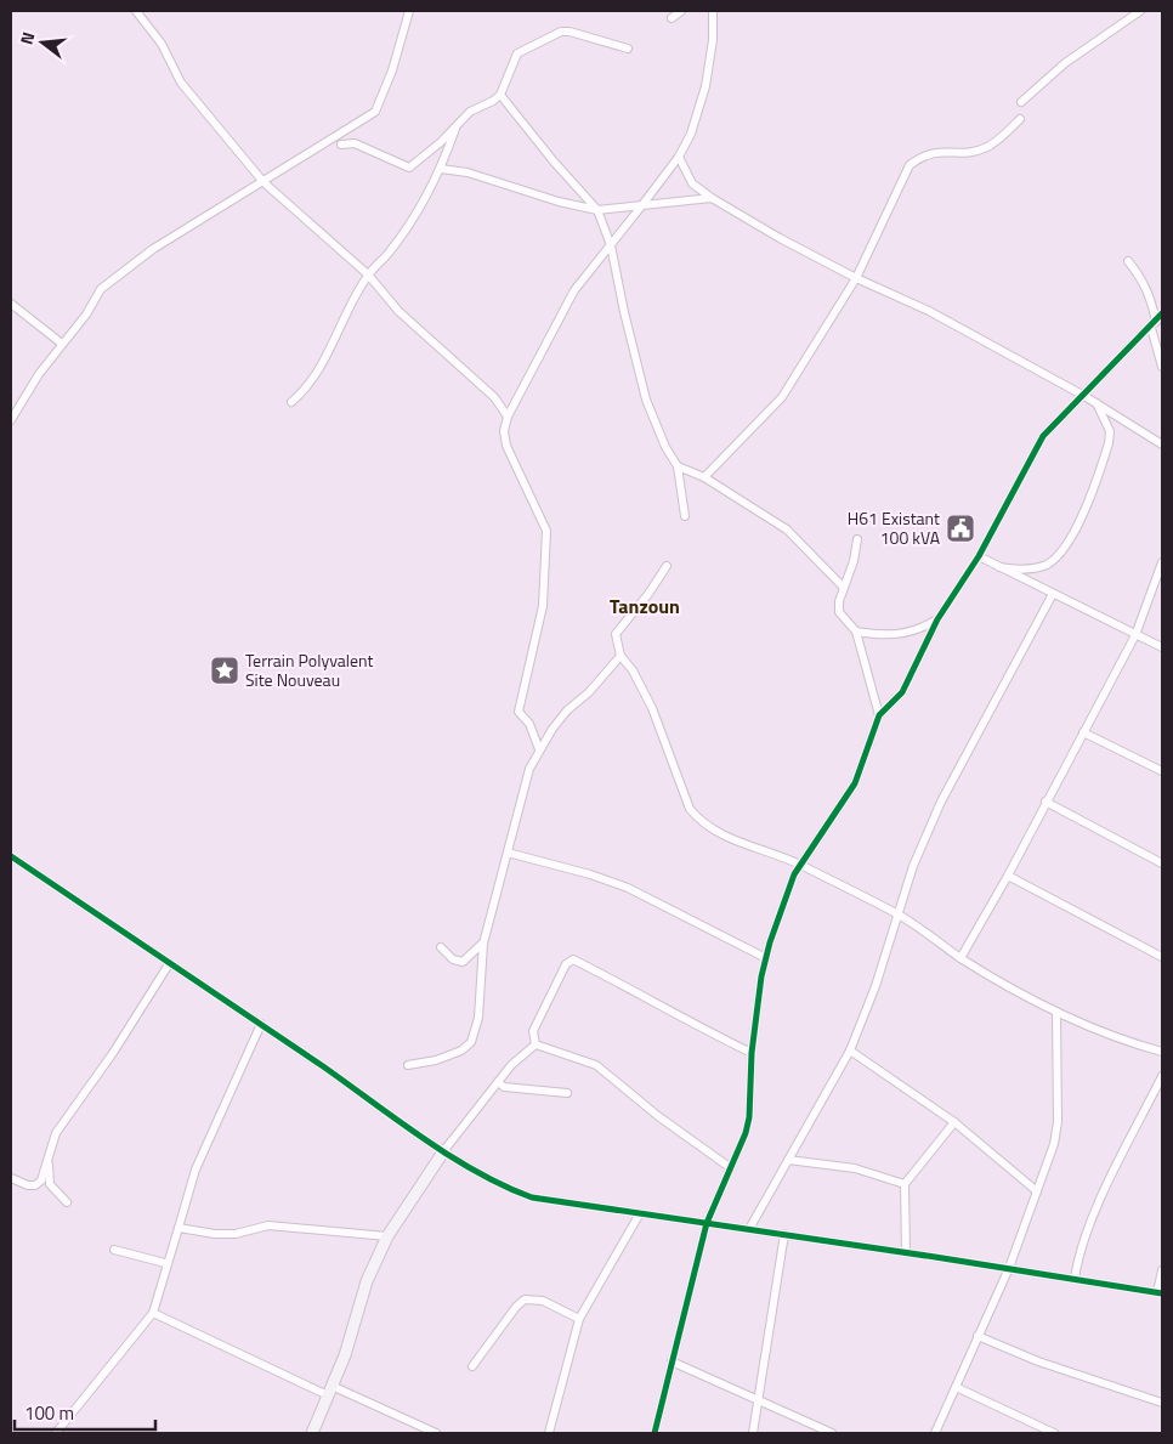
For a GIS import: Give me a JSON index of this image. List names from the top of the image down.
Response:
{
  "districts": ["Tanzoun"],
  "places": {
    "public building": ["H61 Existant 100 kVA"],
    "place": ["Terrain Polyvalent Site Nouveau"]
  },
  "scale_bar": "100 m",
  "north": "left"
}
